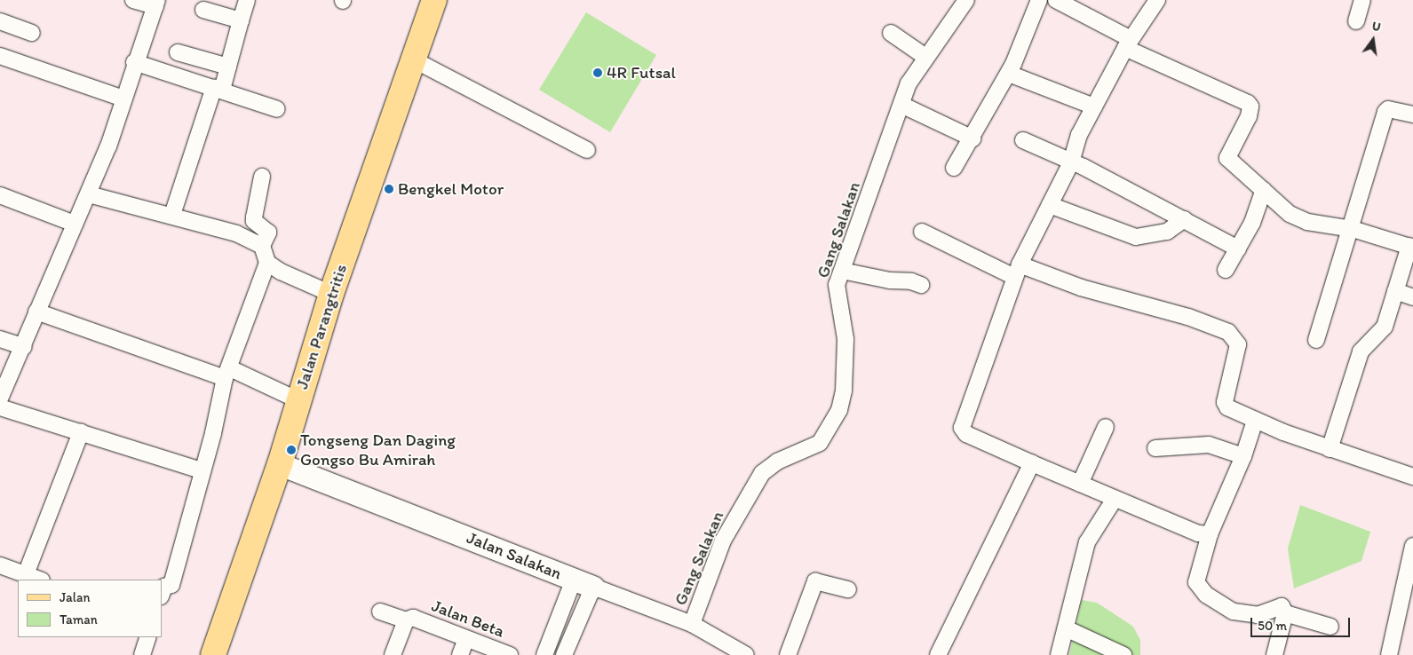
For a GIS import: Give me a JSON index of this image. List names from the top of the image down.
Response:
{
  "streets": {
    "main road": ["Jalan Parangtritis"],
    "street": ["Gang Salakan", "Jalan Salakan", "Jalan Beta"]
  },
  "crossings": [
    ["Gang Salakan", "Jalan Salakan"],
    ["Jalan Parangtritis", "Jalan Salakan"]
  ],
  "places": ["4R Futsal", "Bengkel Motor", "Tongseng Dan Daging Gongso Bu Amirah"],
  "legend": ["Jalan", "Taman"],
  "scale_bar": "50 m",
  "north": "top"
}
